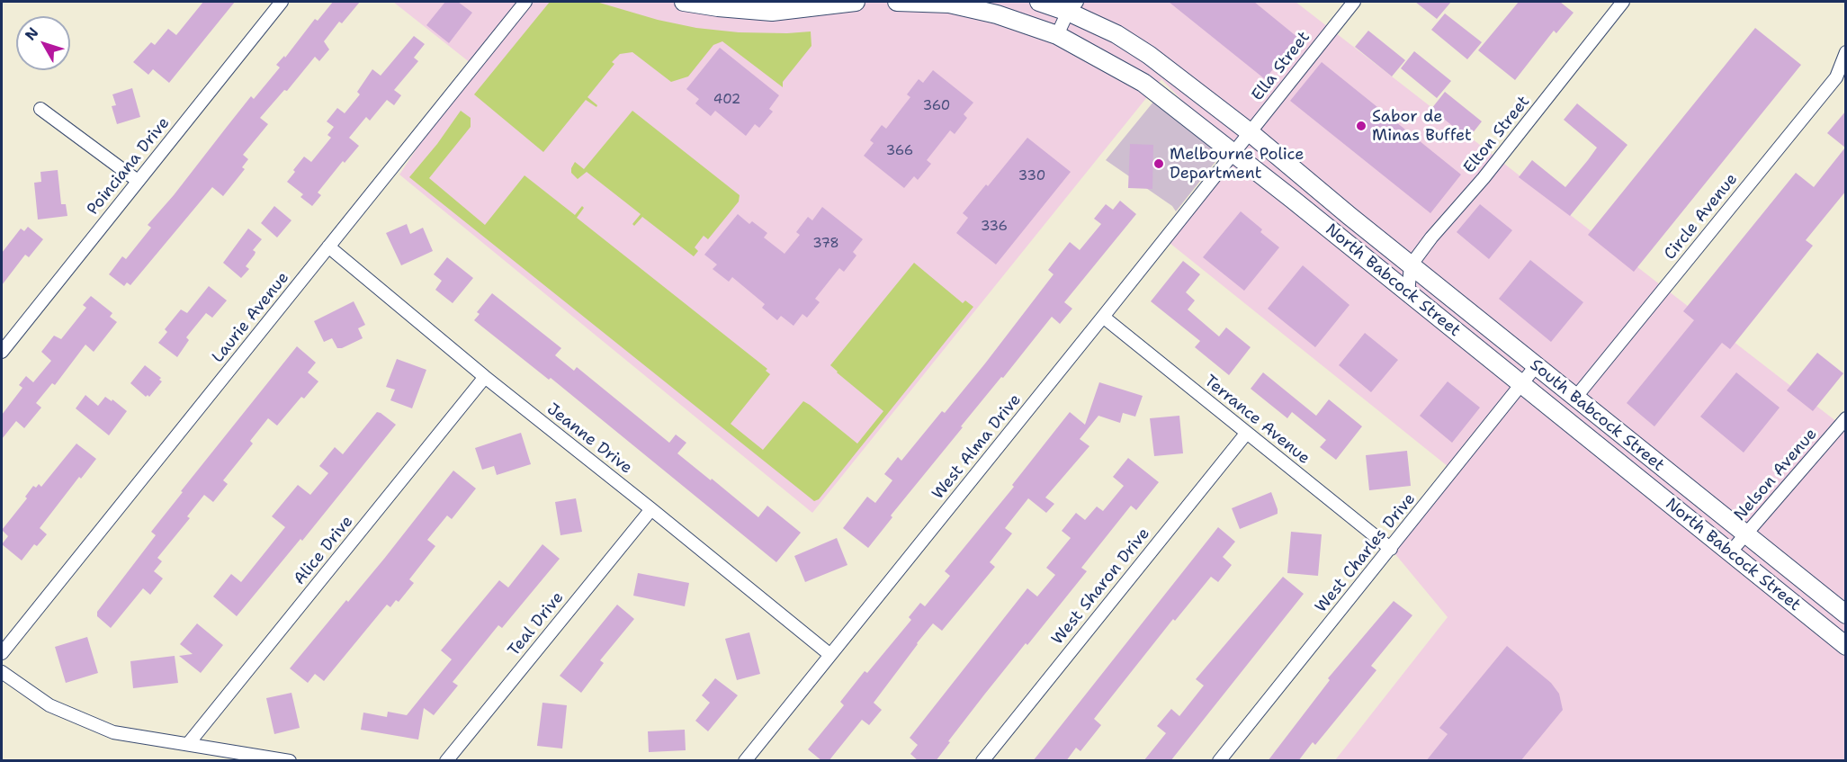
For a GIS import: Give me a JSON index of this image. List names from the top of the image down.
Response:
{
  "streets": {
    "main road": ["North Babcock Street", "South Babcock Street"],
    "street": [
      "Ella Street",
      "Elton Street",
      "Poinciana Drive",
      "Circle Avenue",
      "Laurie Avenue",
      "Terrance Avenue",
      "Jeanne Drive",
      "West Alma Drive",
      "Nelson Avenue",
      "Alice Drive",
      "West Charles Drive",
      "West Sharon Drive",
      "Teal Drive"
    ]
  },
  "crossings": [
    ["Ella Street", "North Babcock Street"],
    ["Ella Street", "West Alma Drive"],
    ["Elton Street", "South Babcock Street"],
    ["Circle Avenue", "South Babcock Street"],
    ["North Babcock Street", "South Babcock Street"],
    ["North Babcock Street", "West Alma Drive"],
    ["North Babcock Street", "Nelson Avenue"],
    ["North Babcock Street", "West Charles Drive"],
    ["Laurie Avenue", "Jeanne Drive"],
    ["South Babcock Street", "Nelson Avenue"],
    ["South Babcock Street", "West Charles Drive"],
    ["Terrance Avenue", "West Alma Drive"],
    ["Terrance Avenue", "West Charles Drive"],
    ["Terrance Avenue", "West Sharon Drive"],
    ["Jeanne Drive", "West Alma Drive"],
    ["Jeanne Drive", "Alice Drive"],
    ["Jeanne Drive", "Teal Drive"]
  ],
  "places": ["Sabor de Minas Buffet", "Melbourne Police Department"],
  "house_numbers": [
    "402",
    "360",
    "366",
    "330",
    "336",
    "378"
  ],
  "north": "top left"
}
